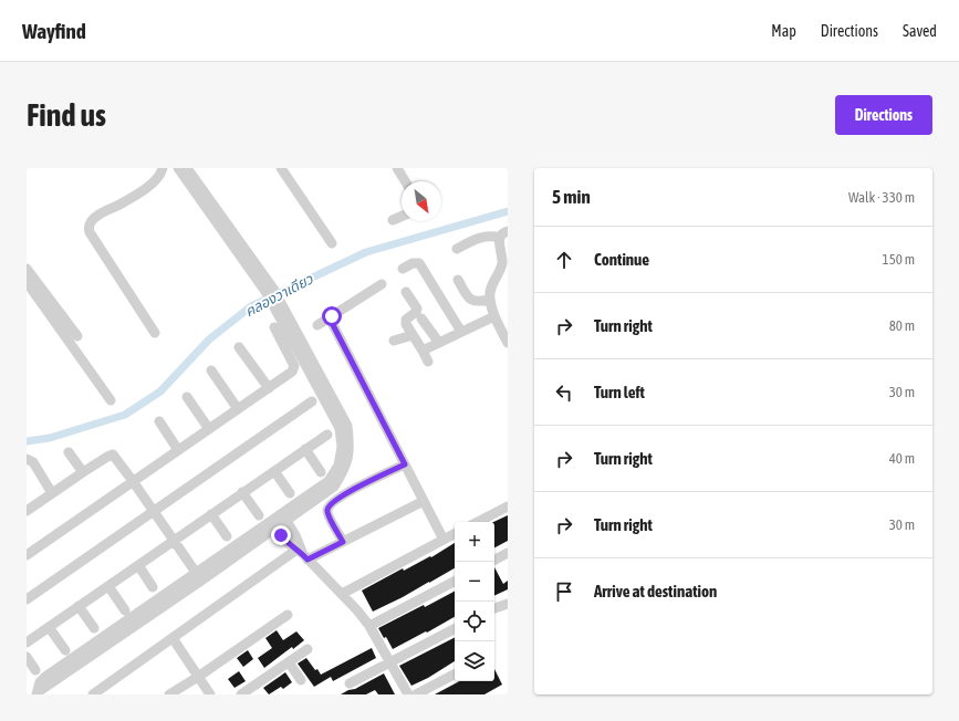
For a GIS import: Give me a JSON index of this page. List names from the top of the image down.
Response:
{
  "water": ["คลองวาเดียว"],
  "north": "bottom right",
  "page": {
    "header": "Wayfind",
    "nav": ["Map", "Directions", "Saved"],
    "buttons": "Directions",
    "title": "Find us",
    "heading": ["5 min", "Walk · 330 m"],
    "list": [
      ["Continue", "150 m"],
      ["Turn right", "80 m"],
      ["Turn left", "30 m"],
      ["Turn right", "40 m"],
      ["Turn right", "30 m"],
      "Arrive at destination"
    ],
    "map_buttons": ["+", "−"]
  }
}
